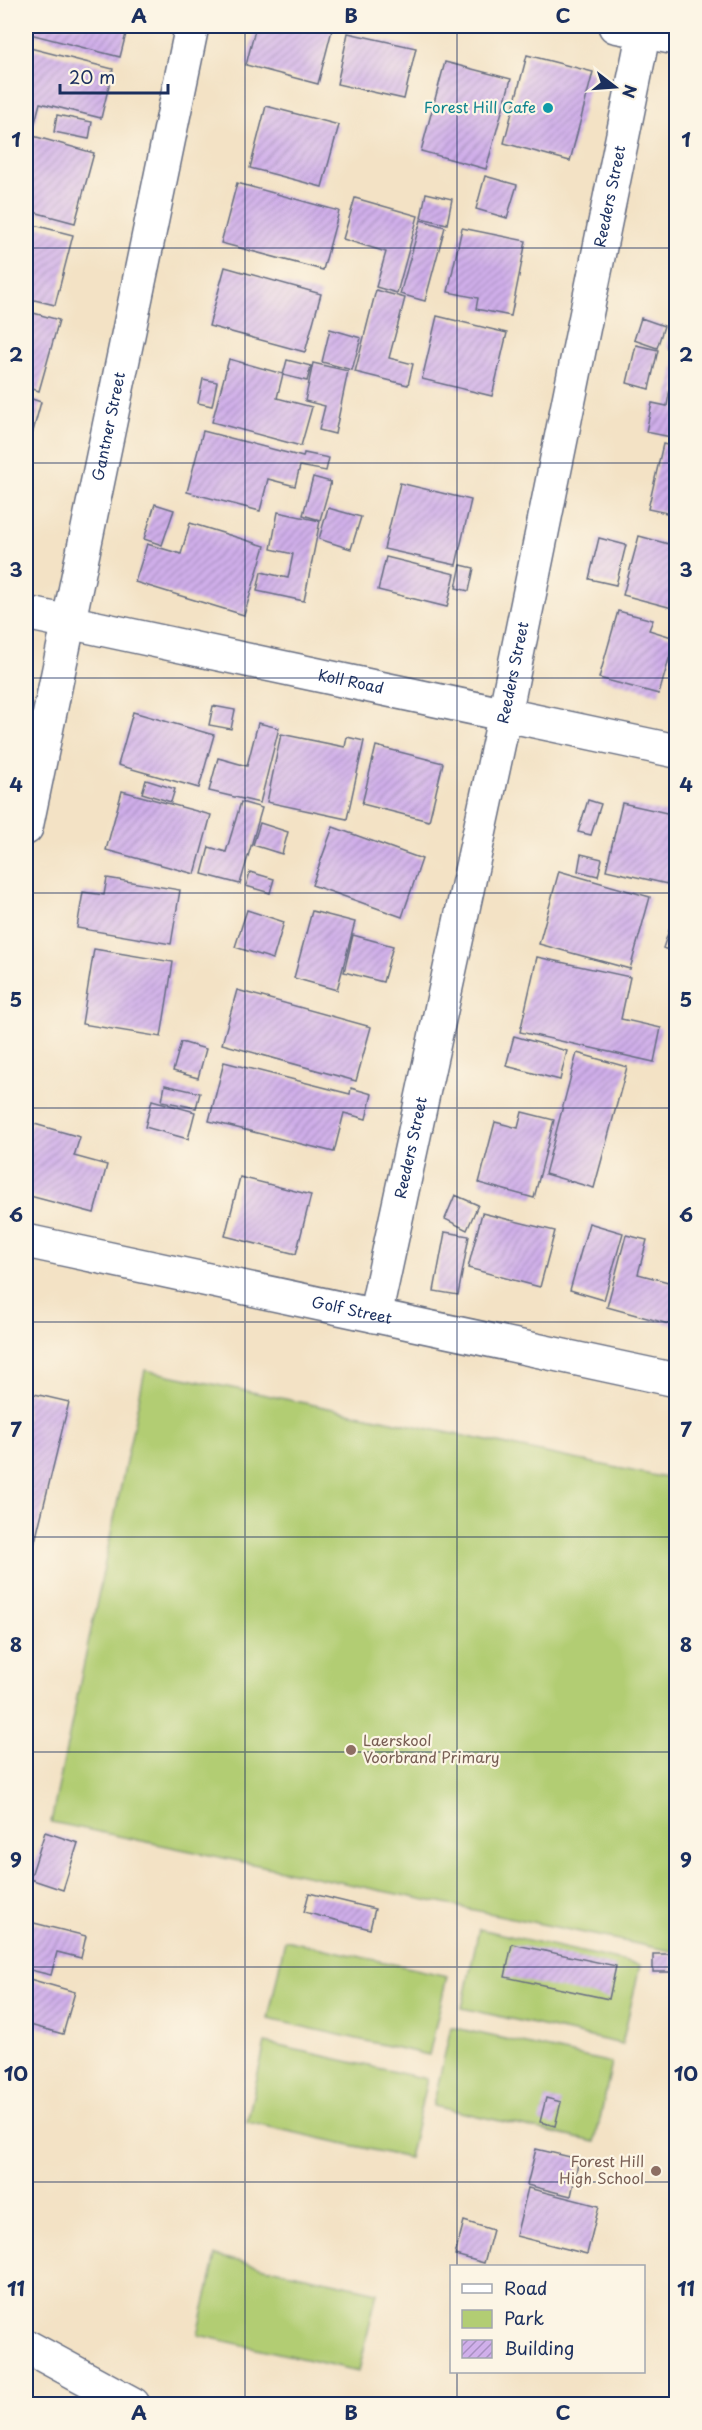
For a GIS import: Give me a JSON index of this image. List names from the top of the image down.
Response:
{
  "streets": {
    "street": [
      "Reeders Street",
      "Gantner Street",
      "Koll Road",
      "Golf Street"
    ]
  },
  "crossings": [
    ["Reeders Street", "Koll Road"],
    ["Reeders Street", "Golf Street"],
    ["Gantner Street", "Koll Road"]
  ],
  "places": ["Forest Hill Cafe", "Laerskool Voorbrand Primary", "Forest Hill High School"],
  "legend": ["Road", "Park", "Building"],
  "scale_bar": "20 m",
  "north": "right",
  "grid": {
    "columns": ["A", "B", "C"],
    "rows": [
      "1",
      "2",
      "3",
      "4",
      "5",
      "6",
      "7",
      "8",
      "9",
      "10",
      "11"
    ]
  }
}
